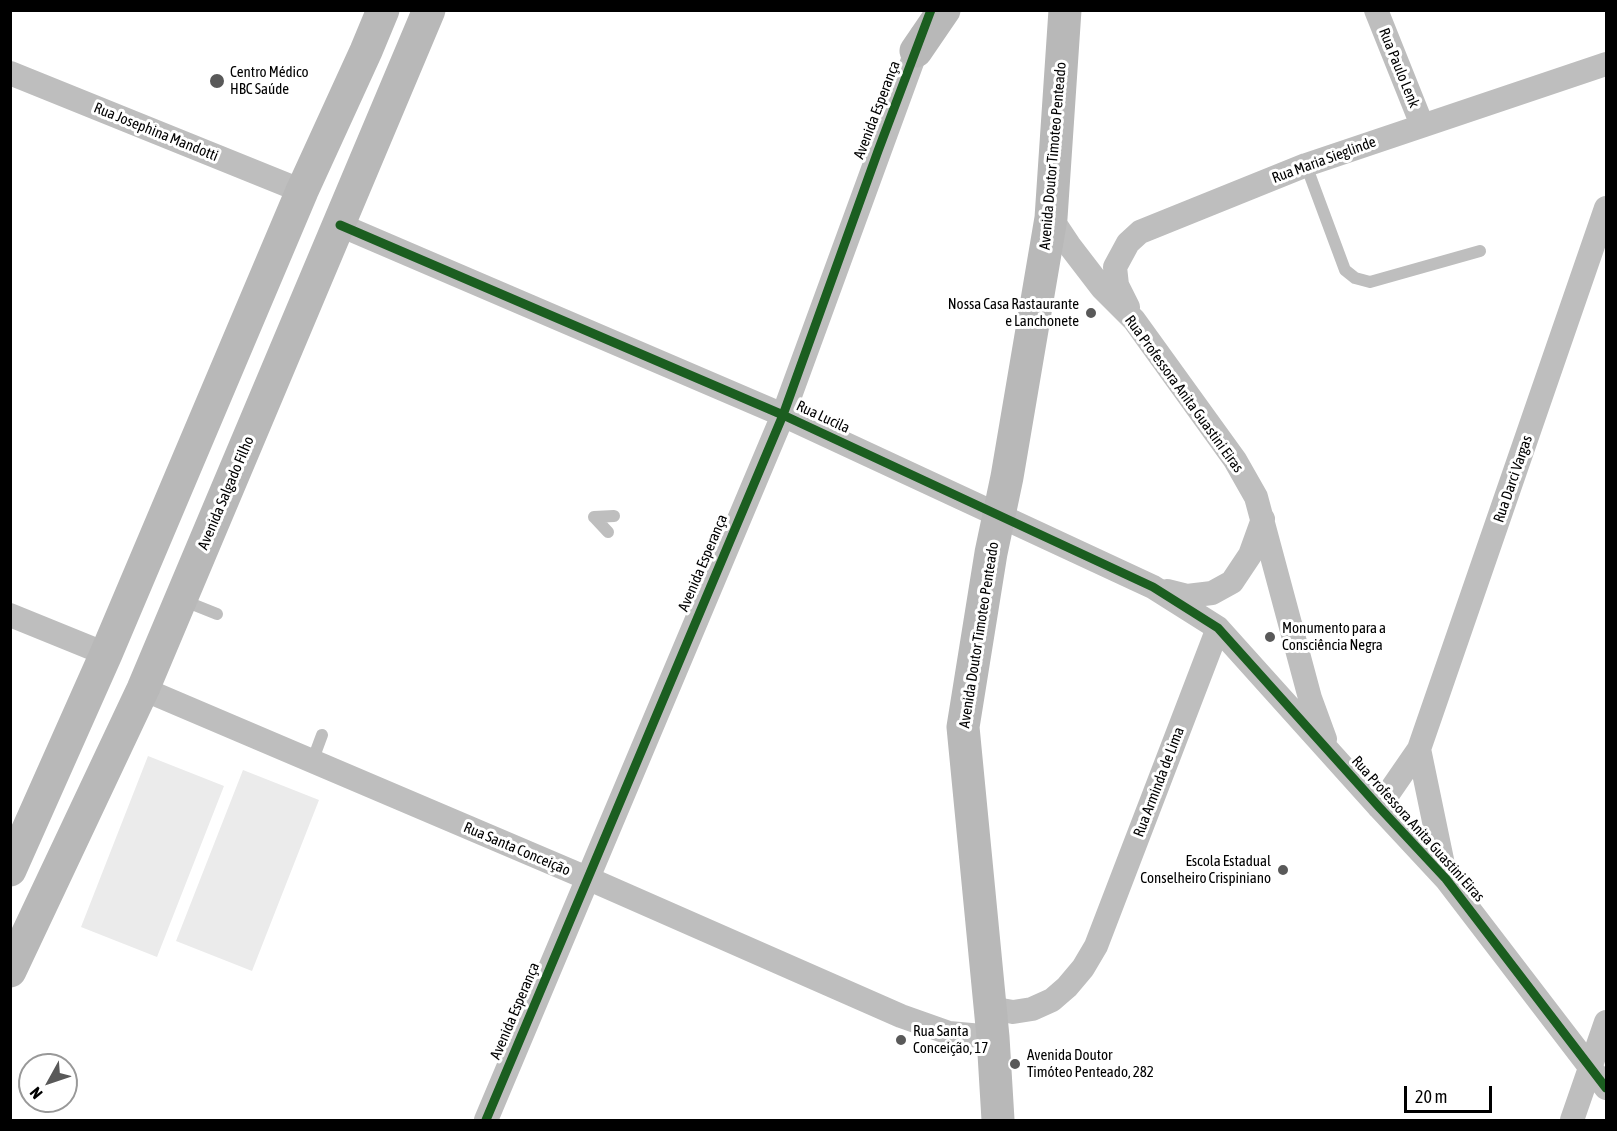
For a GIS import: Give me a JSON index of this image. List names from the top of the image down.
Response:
{
  "streets": {
    "main road": ["Avenida Doutor Timoteo Penteado", "Avenida Salgado Filho"],
    "street": [
      "Rua Paulo Lenk",
      "Avenida Esperança",
      "Rua Josephina Mandotti",
      "Rua Maria Sieglinde",
      "Rua Professora Anita Guastini Eiras",
      "Rua Lucila",
      "Rua Darci Vargas",
      "Rua Arminda de Lima",
      "Rua Santa Conceição"
    ]
  },
  "crossings": [
    ["Rua Paulo Lenk", "Rua Maria Sieglinde"],
    ["Avenida Esperança", "Rua Lucila"],
    ["Avenida Esperança", "Rua Santa Conceição"],
    ["Avenida Doutor Timoteo Penteado", "Rua Professora Anita Guastini Eiras"],
    ["Avenida Doutor Timoteo Penteado", "Rua Lucila"],
    ["Avenida Doutor Timoteo Penteado", "Rua Arminda de Lima"],
    ["Avenida Doutor Timoteo Penteado", "Rua Santa Conceição"],
    ["Rua Maria Sieglinde", "Rua Professora Anita Guastini Eiras"],
    ["Rua Professora Anita Guastini Eiras", "Rua Lucila"],
    ["Rua Professora Anita Guastini Eiras", "Rua Darci Vargas"],
    ["Rua Professora Anita Guastini Eiras", "Rua Arminda de Lima"],
    ["Rua Lucila", "Avenida Salgado Filho"],
    ["Rua Lucila", "Rua Arminda de Lima"],
    ["Avenida Salgado Filho", "Rua Santa Conceição"],
    ["Rua Arminda de Lima", "Rua Santa Conceição"]
  ],
  "places": [
    "Centro Médico HBC Saúde",
    "Nossa Casa Rastaurante e Lanchonete",
    "Monumento para a Consciência Negra",
    "Escola Estadual Conselheiro Crispiniano",
    "Rua Santa Conceição, 17",
    "Avenida Doutor Timóteo Penteado, 282"
  ],
  "scale_bar": "20 m",
  "north": "bottom left"
}
